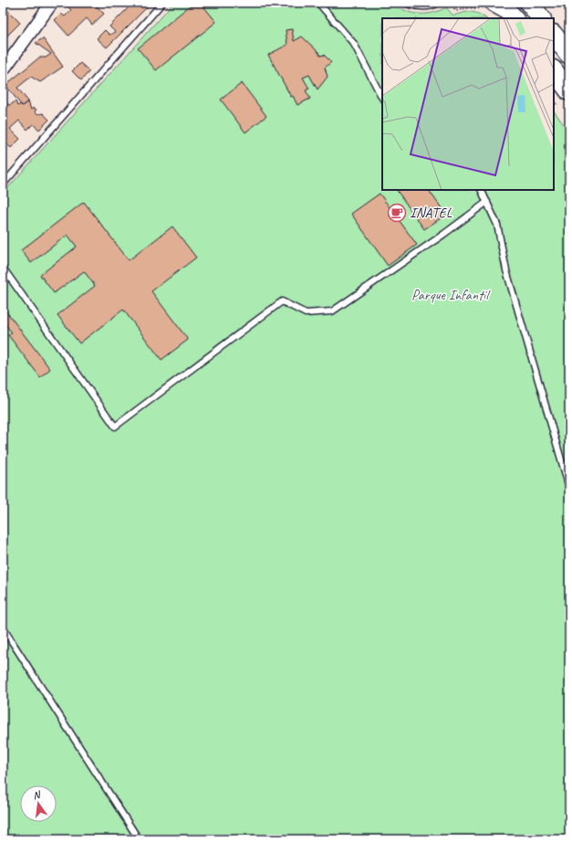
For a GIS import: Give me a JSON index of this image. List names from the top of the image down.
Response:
{
  "parks": ["Parque Infantil"],
  "places": {
    "cafe": ["INATEL"]
  },
  "north": "top"
}
